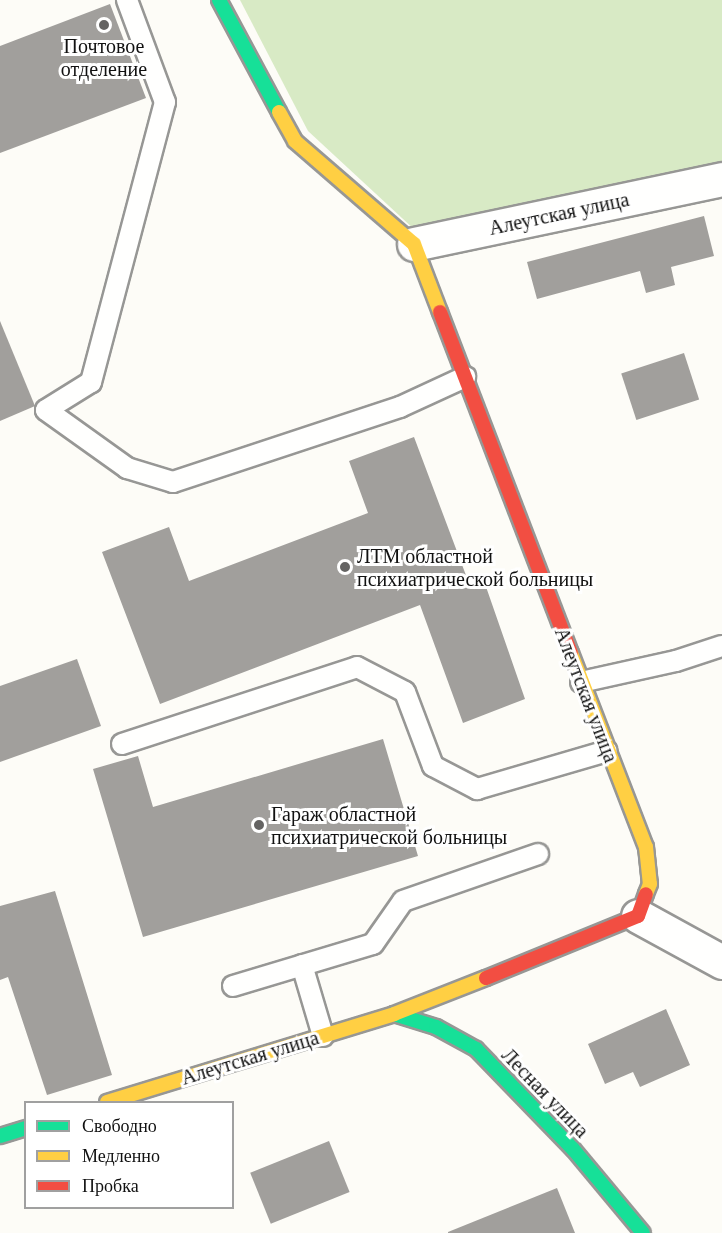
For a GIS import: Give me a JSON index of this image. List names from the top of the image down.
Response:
{
  "streets": {
    "street": ["Алеутская улица", "Лесная улица"]
  },
  "crossings": [
    ["Алеутская улица", "Лесная улица"]
  ],
  "places": ["Почтовое отделение", "ЛТМ областной психиатрической больницы", "Гараж областной психиатрической больницы"],
  "legend": ["Свободно", "Медленно", "Пробка"]
}
